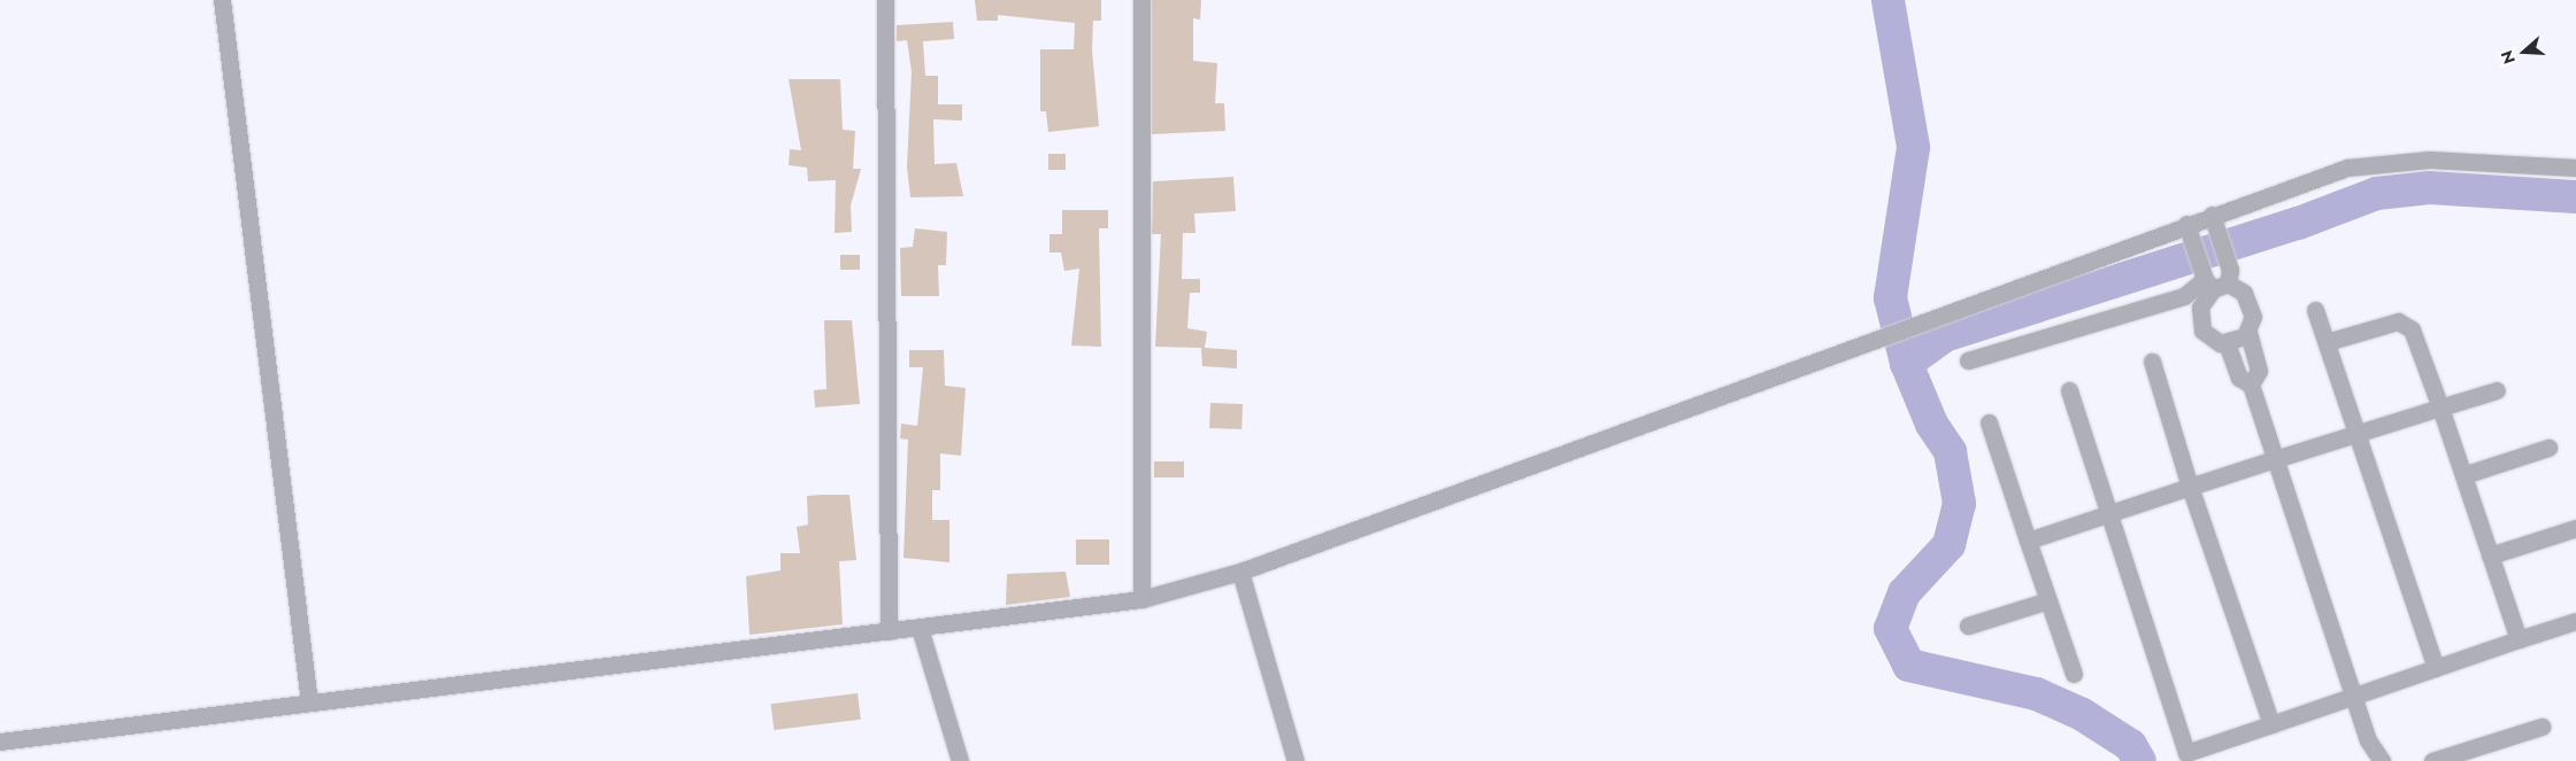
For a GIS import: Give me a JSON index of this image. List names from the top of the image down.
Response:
{
  "north": "left"
}
